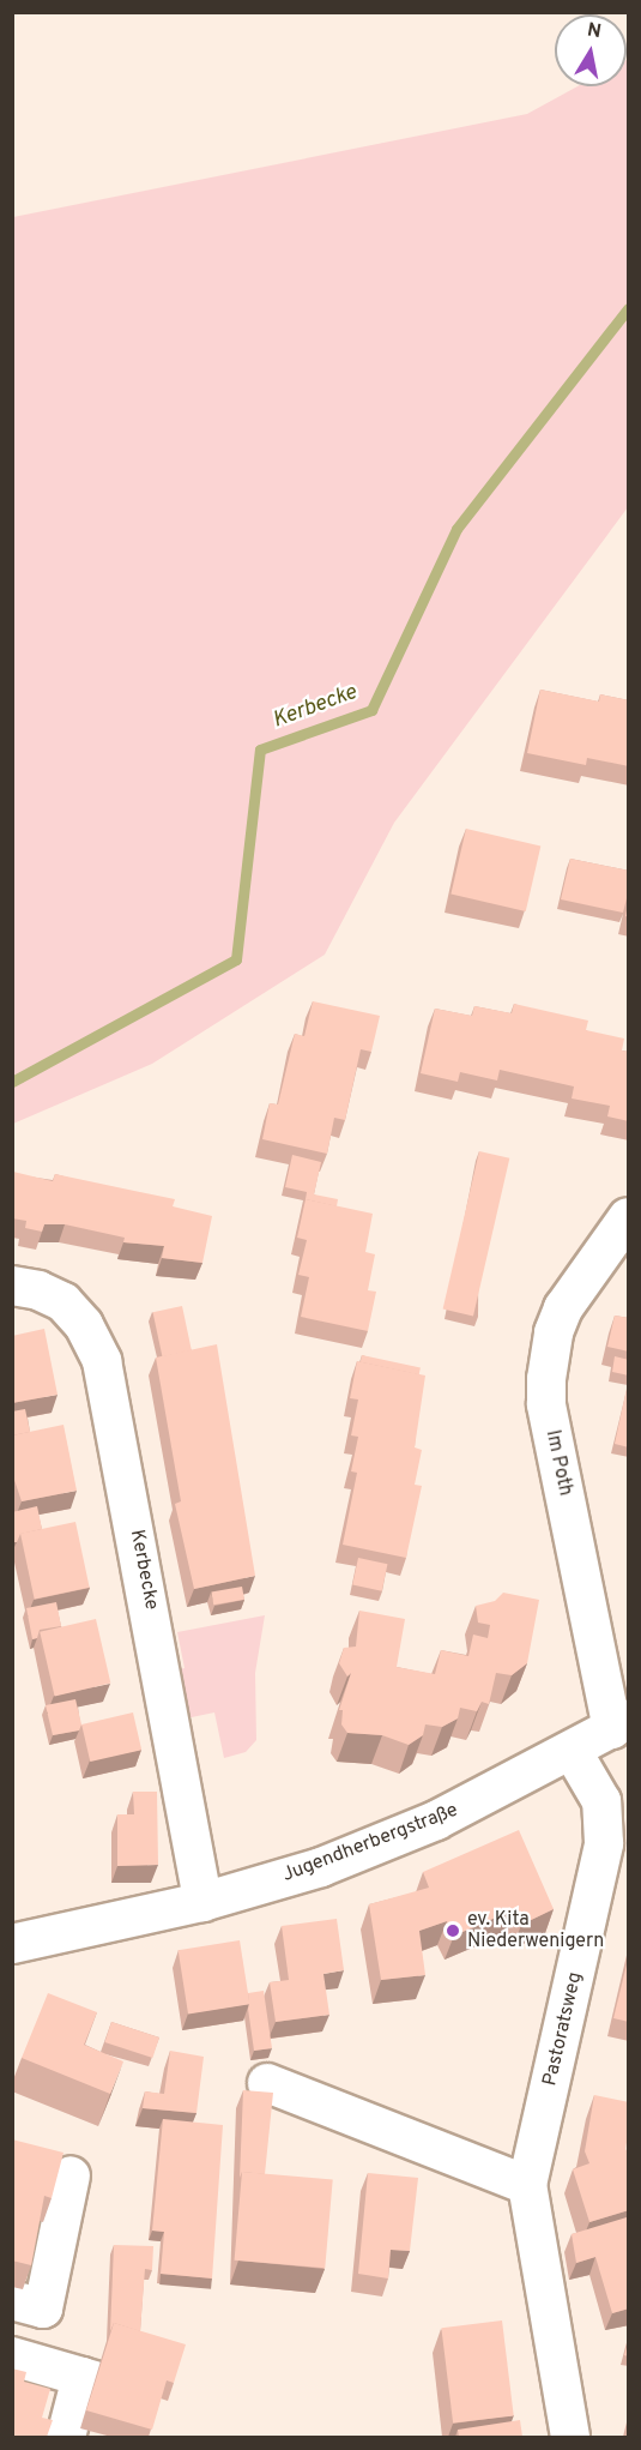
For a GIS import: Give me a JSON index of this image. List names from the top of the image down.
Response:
{
  "streets": {
    "street": [
      "Im Poth",
      "Kerbecke",
      "Jugendherbergstraße",
      "Pastoratsweg"
    ]
  },
  "crossings": [
    ["Im Poth", "Jugendherbergstraße"],
    ["Kerbecke", "Jugendherbergstraße"],
    ["Jugendherbergstraße", "Pastoratsweg"]
  ],
  "water": ["Kerbecke"],
  "places": ["ev. Kita Niederwenigern"],
  "north": "top"
}
